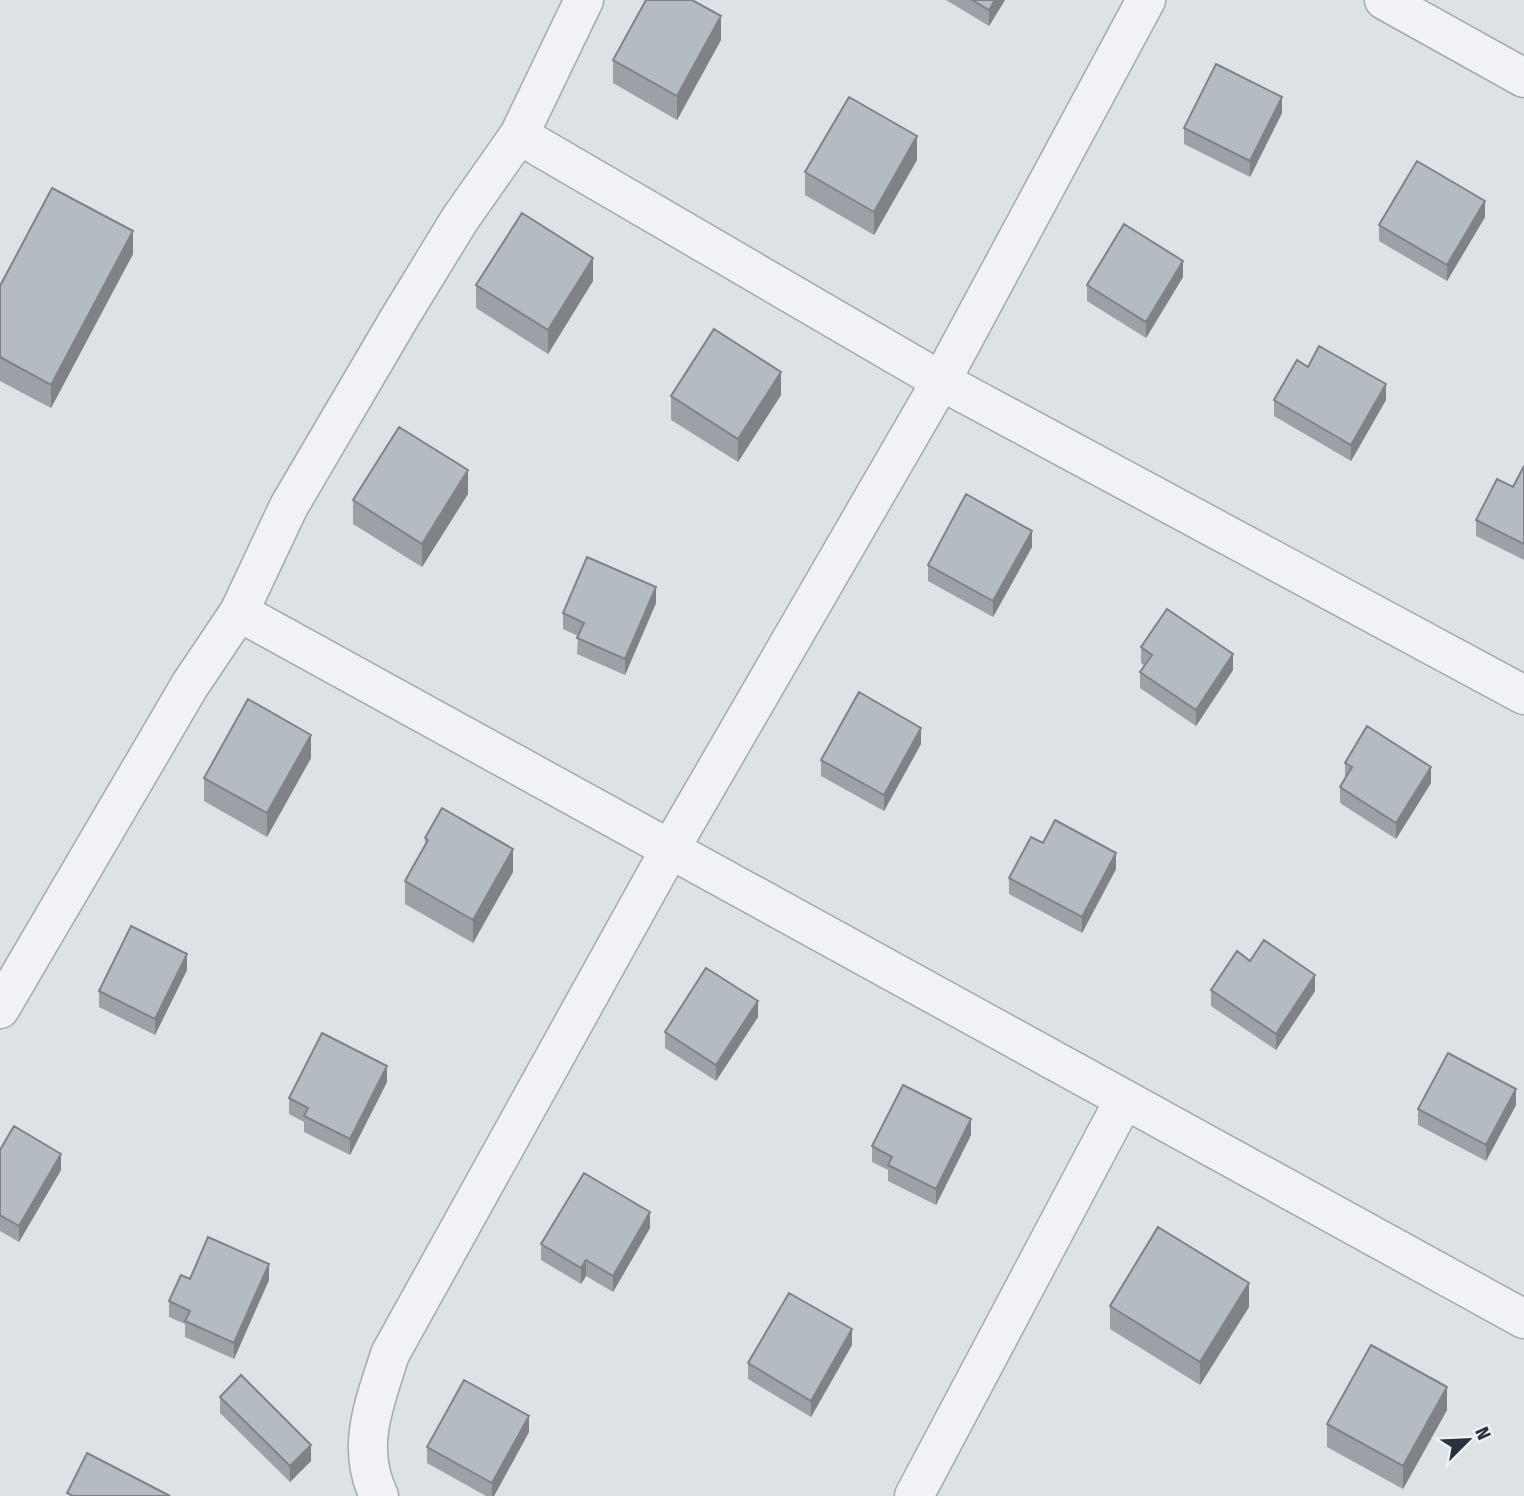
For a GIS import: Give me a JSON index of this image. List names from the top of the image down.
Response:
{
  "north": "top right"
}
